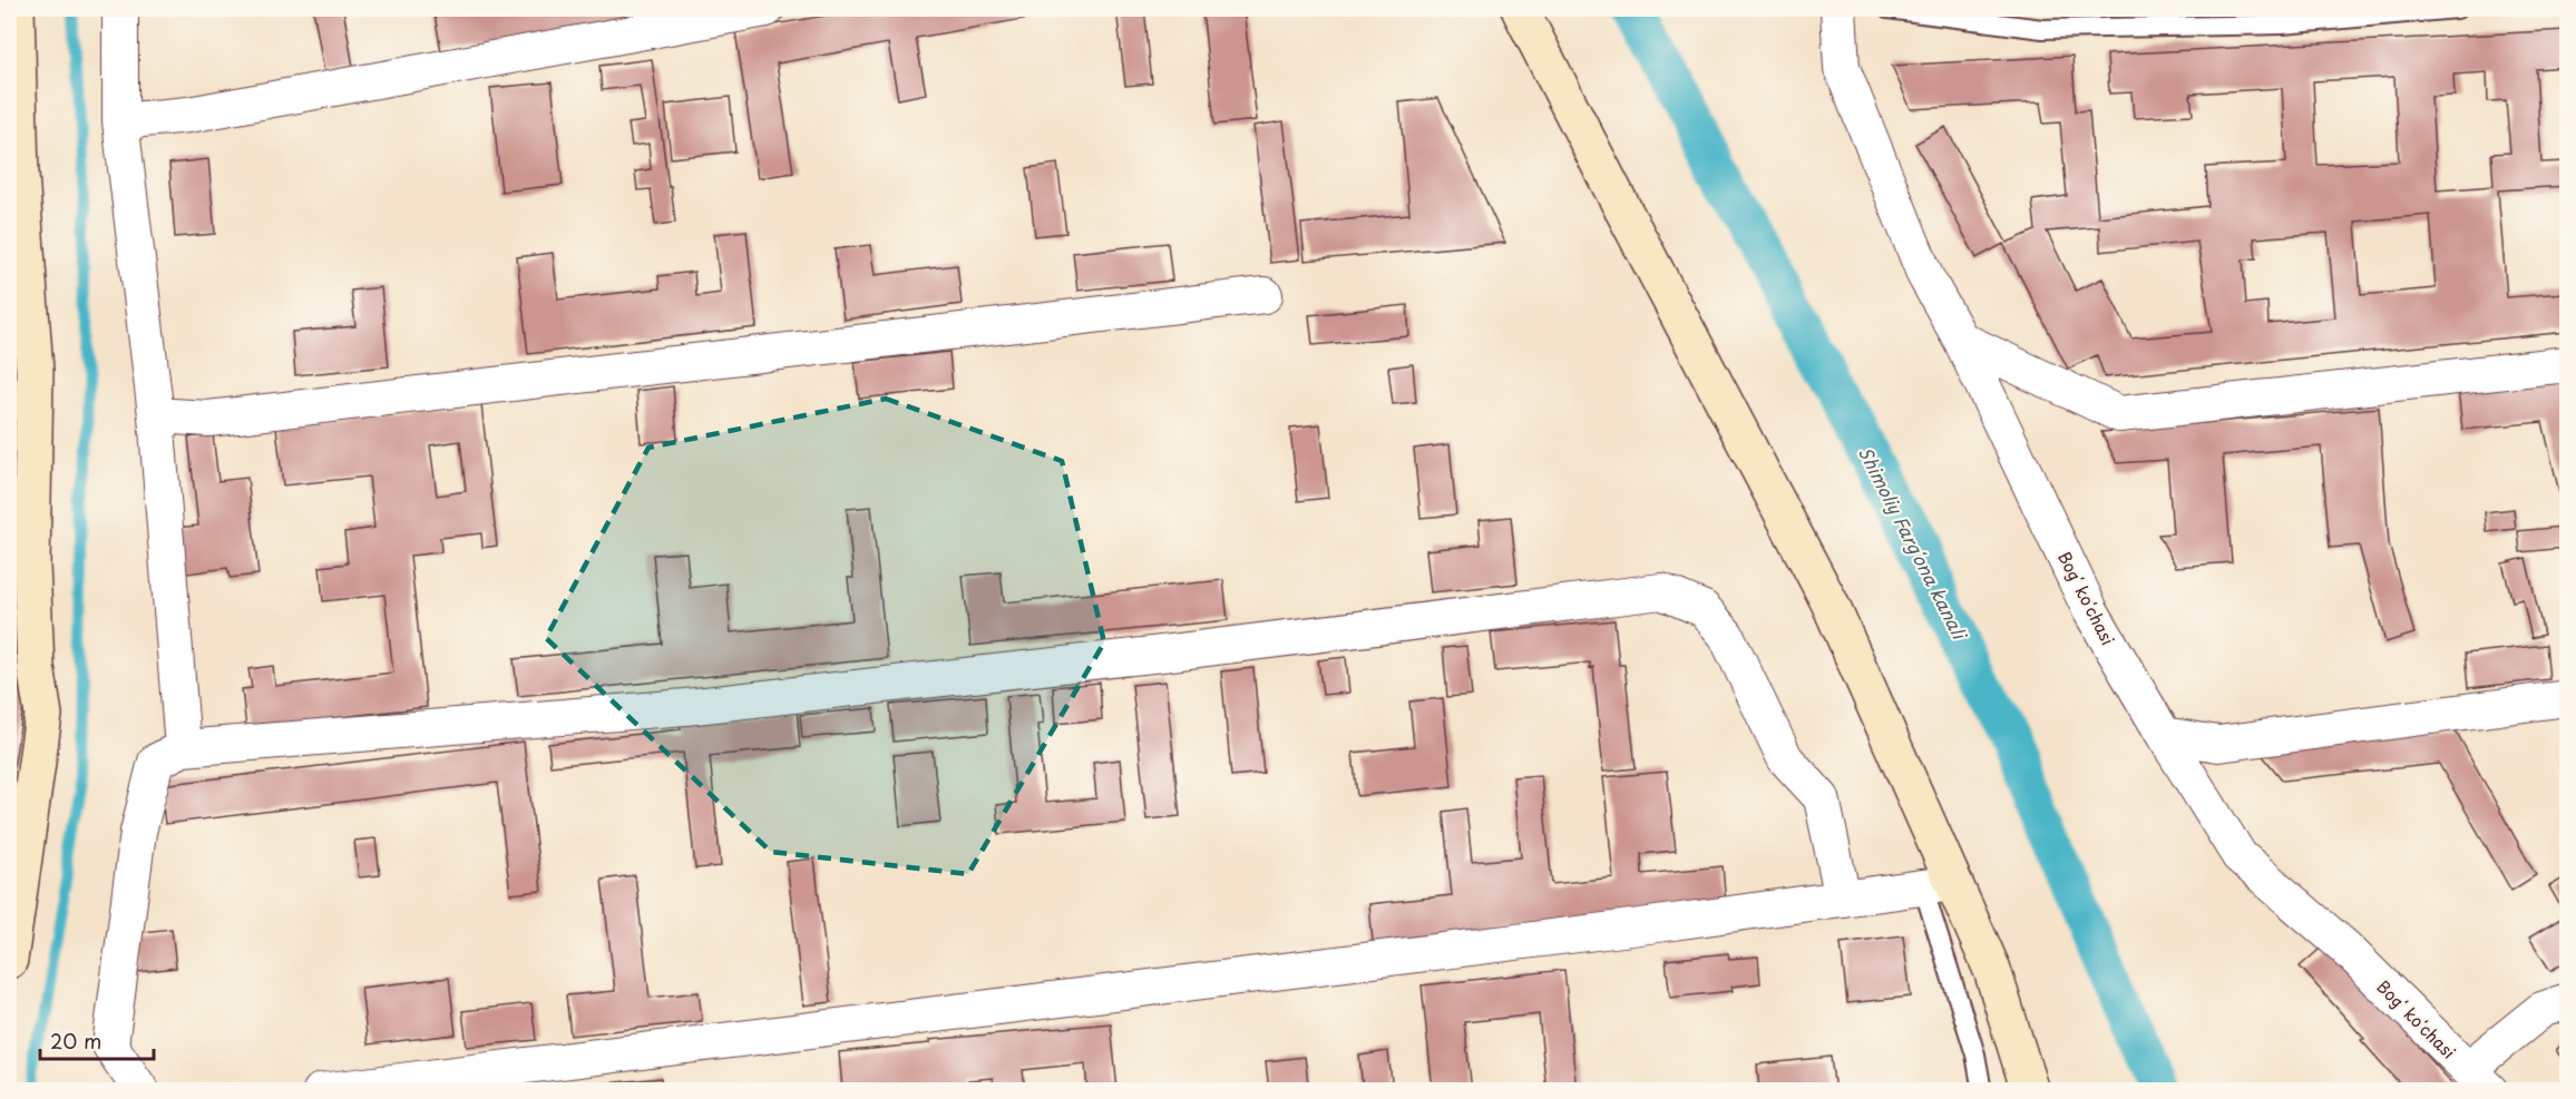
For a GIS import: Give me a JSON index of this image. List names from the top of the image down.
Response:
{
  "streets": {
    "street": ["Bogʻ koʻchasi"]
  },
  "water": ["Shimoliy Fargʻona kanali"],
  "scale_bar": "20 m"
}
